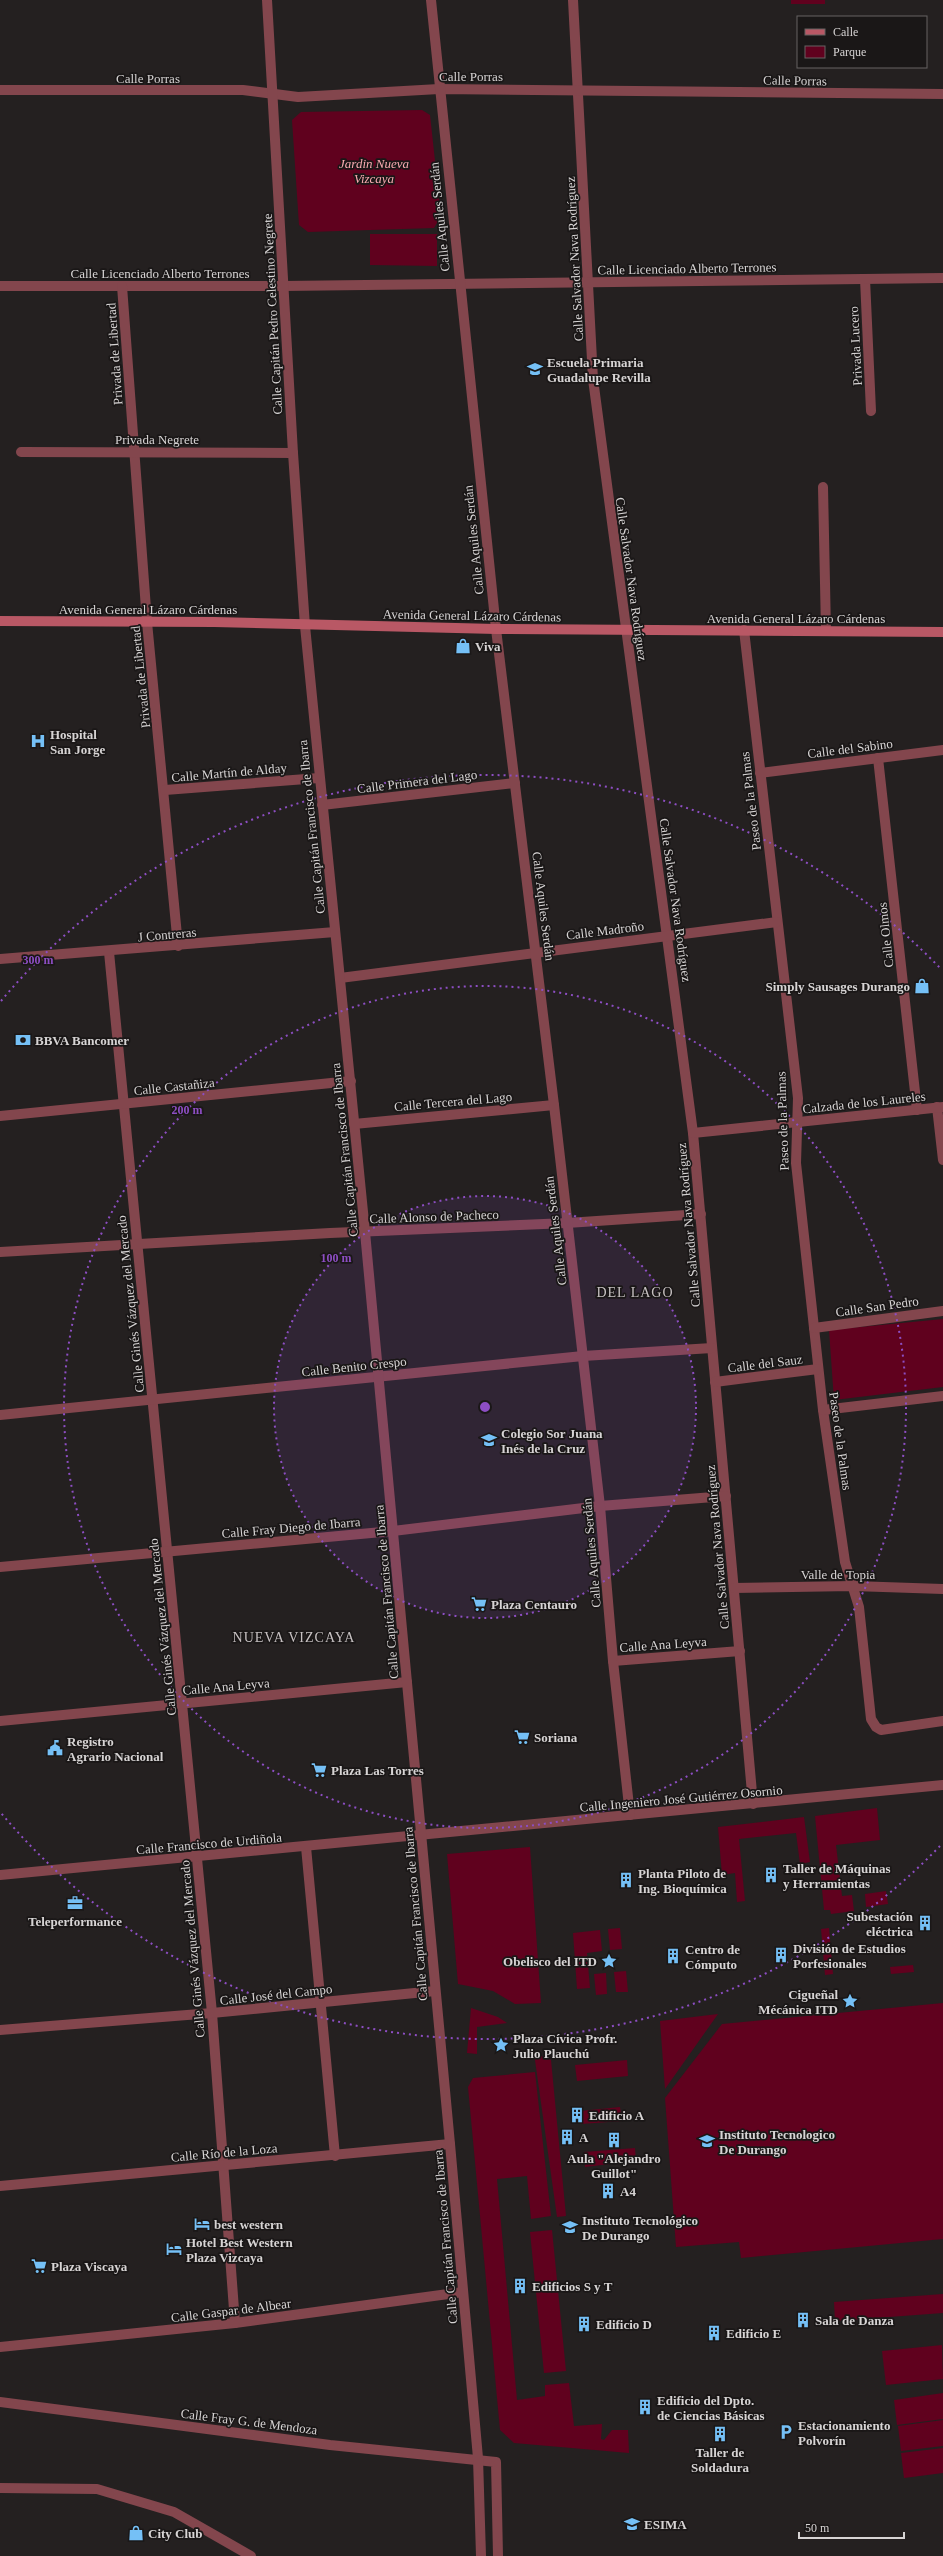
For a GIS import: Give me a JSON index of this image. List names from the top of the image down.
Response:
{
  "streets": {
    "main road": ["Avenida General Lázaro Cárdenas"],
    "street": [
      "Calle Porras",
      "Calle Aquiles Serdán",
      "Calle Salvador Nava Rodríguez",
      "Calle Licenciado Alberto Terrones",
      "Calle Capitán Pedro Celestino Negrete",
      "Privada Lucero",
      "Privada de Libertad",
      "Privada Negrete",
      "Calle del Sabino",
      "Calle Martín de Alday",
      "Calle Primera del Lago",
      "Paseo de la Palmas",
      "Calle Capitán Francisco de Ibarra",
      "Calle Madroño",
      "J Contreras",
      "Calle Olmos",
      "Calle Castañiza",
      "Calle Tercera del Lago",
      "Calzada de los Laureles",
      "Calle Alonso de Pacheco",
      "Calle Ginés Vázquez del Mercado",
      "Calle San Pedro",
      "Calle del Sauz",
      "Calle Benito Crespo",
      "Calle Fray Diego de Ibarra",
      "Valle de Topia",
      "Calle Ana Leyva",
      "Calle Ingeniero José Gutiérrez Osornio",
      "Calle Francisco de Urdiñola",
      "Calle José del Campo",
      "Calle Río de la Loza",
      "Calle Gaspar de Albear",
      "Calle Fray G. de Mendoza"
    ]
  },
  "crossings": [
    ["Calle Porras", "Calle Aquiles Serdán"],
    ["Calle Porras", "Calle Salvador Nava Rodríguez"],
    ["Calle Porras", "Calle Capitán Pedro Celestino Negrete"],
    ["Calle Aquiles Serdán", "Calle Licenciado Alberto Terrones"],
    ["Calle Aquiles Serdán", "Avenida General Lázaro Cárdenas"],
    ["Calle Aquiles Serdán", "Calle Primera del Lago"],
    ["Calle Aquiles Serdán", "Calle Madroño"],
    ["Calle Aquiles Serdán", "Calle Tercera del Lago"],
    ["Calle Aquiles Serdán", "Calle Alonso de Pacheco"],
    ["Calle Aquiles Serdán", "Calle Benito Crespo"],
    ["Calle Aquiles Serdán", "Calle Fray Diego de Ibarra"],
    ["Calle Aquiles Serdán", "Calle Ana Leyva"],
    ["Calle Aquiles Serdán", "Calle Ingeniero José Gutiérrez Osornio"],
    ["Calle Salvador Nava Rodríguez", "Calle Licenciado Alberto Terrones"],
    ["Calle Salvador Nava Rodríguez", "Avenida General Lázaro Cárdenas"],
    ["Calle Salvador Nava Rodríguez", "Calle Madroño"],
    ["Calle Salvador Nava Rodríguez", "Calzada de los Laureles"],
    ["Calle Salvador Nava Rodríguez", "Calle Alonso de Pacheco"],
    ["Calle Salvador Nava Rodríguez", "Calle del Sauz"],
    ["Calle Salvador Nava Rodríguez", "Calle Benito Crespo"],
    ["Calle Salvador Nava Rodríguez", "Calle Fray Diego de Ibarra"],
    ["Calle Salvador Nava Rodríguez", "Valle de Topia"],
    ["Calle Salvador Nava Rodríguez", "Calle Ana Leyva"],
    ["Calle Salvador Nava Rodríguez", "Calle Ingeniero José Gutiérrez Osornio"],
    ["Calle Licenciado Alberto Terrones", "Calle Capitán Pedro Celestino Negrete"],
    ["Calle Licenciado Alberto Terrones", "Privada Lucero"],
    ["Calle Licenciado Alberto Terrones", "Privada de Libertad"],
    ["Calle Capitán Pedro Celestino Negrete", "Privada Negrete"],
    ["Calle Capitán Pedro Celestino Negrete", "Avenida General Lázaro Cárdenas"],
    ["Calle Capitán Pedro Celestino Negrete", "Calle Capitán Francisco de Ibarra"],
    ["Privada de Libertad", "Privada Negrete"],
    ["Privada de Libertad", "Avenida General Lázaro Cárdenas"],
    ["Privada de Libertad", "Calle Martín de Alday"],
    ["Privada de Libertad", "J Contreras"],
    ["Avenida General Lázaro Cárdenas", "Paseo de la Palmas"],
    ["Avenida General Lázaro Cárdenas", "Calle Capitán Francisco de Ibarra"],
    ["Calle del Sabino", "Paseo de la Palmas"],
    ["Calle del Sabino", "Calle Olmos"],
    ["Calle Martín de Alday", "Calle Capitán Francisco de Ibarra"],
    ["Calle Primera del Lago", "Calle Capitán Francisco de Ibarra"],
    ["Paseo de la Palmas", "Calle Madroño"],
    ["Paseo de la Palmas", "Calzada de los Laureles"],
    ["Paseo de la Palmas", "Calle San Pedro"],
    ["Paseo de la Palmas", "Calle del Sauz"],
    ["Paseo de la Palmas", "Valle de Topia"],
    ["Calle Capitán Francisco de Ibarra", "Calle Madroño"],
    ["Calle Capitán Francisco de Ibarra", "J Contreras"],
    ["Calle Capitán Francisco de Ibarra", "Calle Castañiza"],
    ["Calle Capitán Francisco de Ibarra", "Calle Tercera del Lago"],
    ["Calle Capitán Francisco de Ibarra", "Calle Alonso de Pacheco"],
    ["Calle Capitán Francisco de Ibarra", "Calle Benito Crespo"],
    ["Calle Capitán Francisco de Ibarra", "Calle Fray Diego de Ibarra"],
    ["Calle Capitán Francisco de Ibarra", "Calle Ana Leyva"],
    ["Calle Capitán Francisco de Ibarra", "Calle Ingeniero José Gutiérrez Osornio"],
    ["Calle Capitán Francisco de Ibarra", "Calle Francisco de Urdiñola"],
    ["Calle Capitán Francisco de Ibarra", "Calle José del Campo"],
    ["Calle Capitán Francisco de Ibarra", "Calle Río de la Loza"],
    ["Calle Capitán Francisco de Ibarra", "Calle Gaspar de Albear"],
    ["Calle Capitán Francisco de Ibarra", "Calle Fray G. de Mendoza"],
    ["J Contreras", "Calle Ginés Vázquez del Mercado"],
    ["Calle Olmos", "Calzada de los Laureles"],
    ["Calle Castañiza", "Calle Ginés Vázquez del Mercado"],
    ["Calle Alonso de Pacheco", "Calle Ginés Vázquez del Mercado"],
    ["Calle Ginés Vázquez del Mercado", "Calle Benito Crespo"],
    ["Calle Ginés Vázquez del Mercado", "Calle Fray Diego de Ibarra"],
    ["Calle Ginés Vázquez del Mercado", "Calle Ana Leyva"],
    ["Calle Ginés Vázquez del Mercado", "Calle Francisco de Urdiñola"],
    ["Calle Ginés Vázquez del Mercado", "Calle José del Campo"],
    ["Calle Ginés Vázquez del Mercado", "Calle Río de la Loza"],
    ["Calle Ginés Vázquez del Mercado", "Calle Gaspar de Albear"],
    ["Calle Ingeniero José Gutiérrez Osornio", "Calle Francisco de Urdiñola"]
  ],
  "districts": ["DEL LAGO", "NUEVA VIZCAYA"],
  "parks": ["Jardin Nueva Vizcaya"],
  "places": {
    "school or university": [
      "Escuela Primaria Guadalupe Revilla",
      "Colegio Sor Juana Inés de la Cruz",
      "Instituto Tecnologico De Durango",
      "Instituto Tecnológico De Durango",
      "ESIMA"
    ],
    "shop": ["Viva", "Simply Sausages Durango", "City Club"],
    "hospital": ["Hospital San Jorge"],
    "bank": ["BBVA Bancomer"],
    "supermarket": [
      "Plaza Centauro",
      "Soriana",
      "Plaza Las Torres",
      "Plaza Viscaya"
    ],
    "public building": ["Registro Agrario Nacional"],
    "building": [
      "Taller de Máquinas y Herramientas",
      "Planta Piloto de Ing. Bioquímica",
      "Subestación eléctrica",
      "División de Estudios Porfesionales",
      "Centro de Cómputo",
      "Edificio A",
      "A",
      "Aula \"Alejandro Guillot\"",
      "A4",
      "Edificios S y T",
      "Sala de Danza",
      "Edificio D",
      "Edificio E",
      "Edificio del Dpto. de Ciencias Básicas",
      "Taller de Soldadura"
    ],
    "office": ["Teleperformance"],
    "place": ["Obelisco del ITD", "Cigueñal Mécánica ITD", "Plaza Cívica Profr. Julio Plauchú"],
    "hotel": ["best western", "Hotel Best Western Plaza Vizcaya"],
    "parking": ["Estacionamiento Polvorín"]
  },
  "legend": ["Calle", "Parque"],
  "scale_bar": "50 m",
  "rings": ["300 m", "200 m", "100 m"]
}
